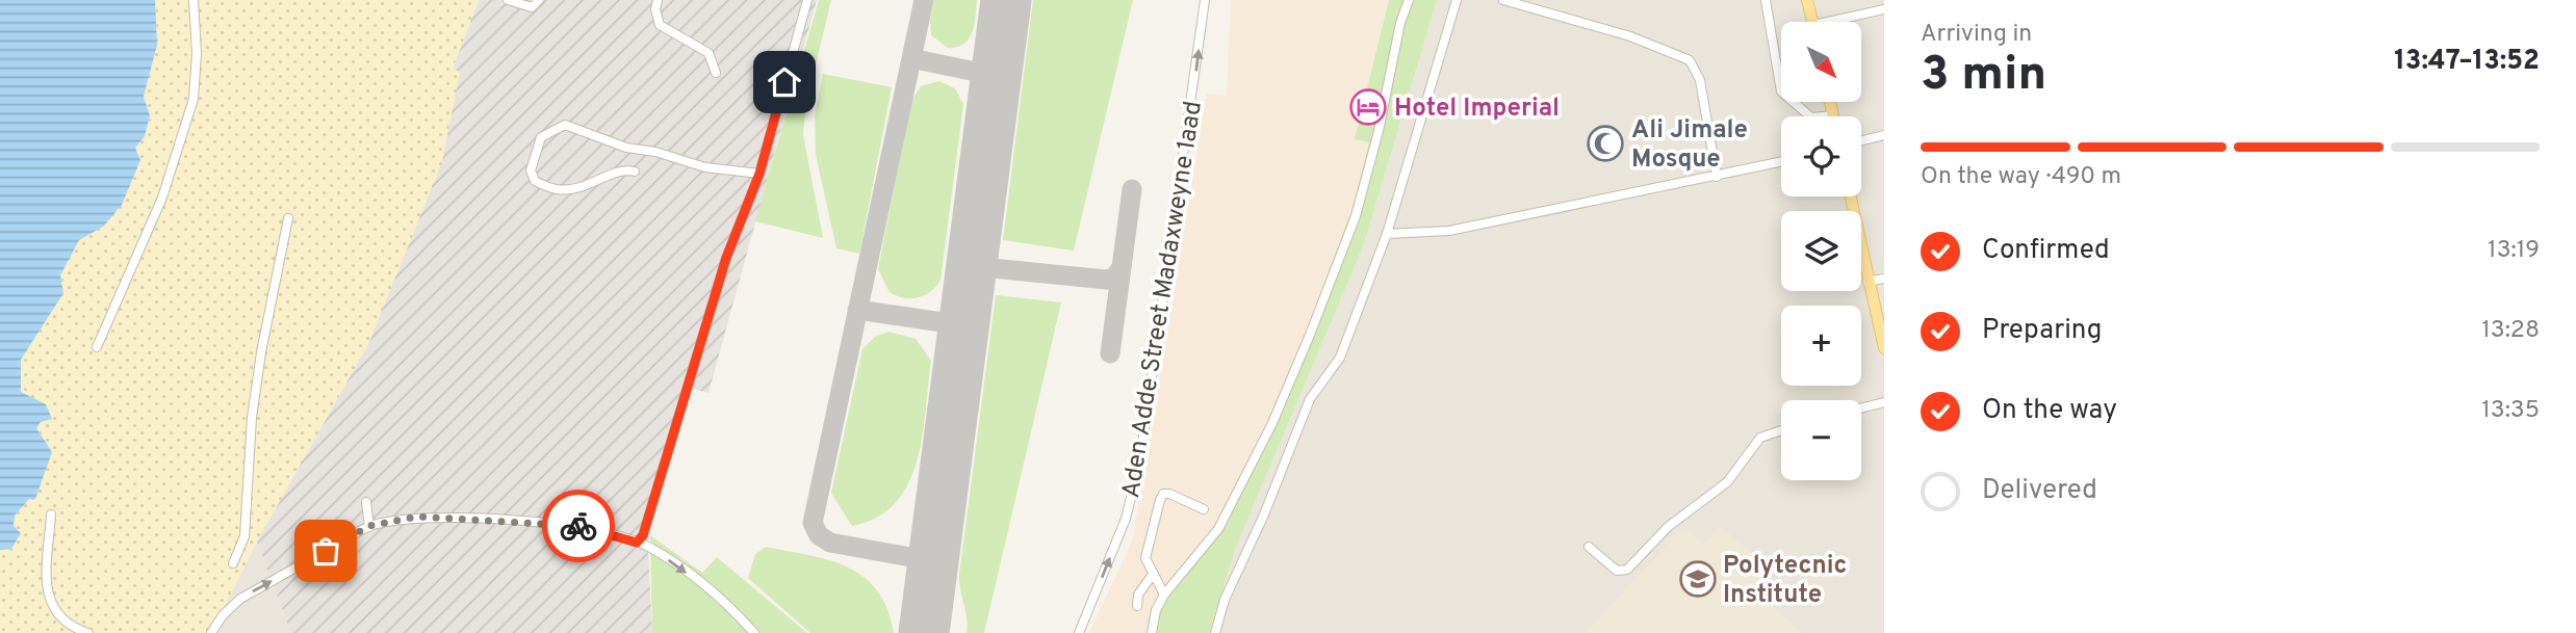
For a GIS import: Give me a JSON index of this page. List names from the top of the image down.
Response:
{
  "streets": {
    "street": ["Aden Adde Street Madaxweyne 1aad"]
  },
  "one_way": ["Aden Adde Street Madaxweyne 1aad"],
  "places": {
    "hotel": ["Hotel Imperial"],
    "mosque": ["Ali Jimale Mosque"],
    "school or university": ["Polytecnic Institute"]
  },
  "north": "bottom right",
  "page": {
    "heading": ["3 min", "Arriving in", "13:47–13:52"],
    "map_buttons": ["+", "−"],
    "bar": "On the way · 490 m",
    "list": [
      ["Confirmed", "13:19"],
      ["Preparing", "13:28"],
      ["On the way", "13:35"],
      "Delivered"
    ]
  }
}
